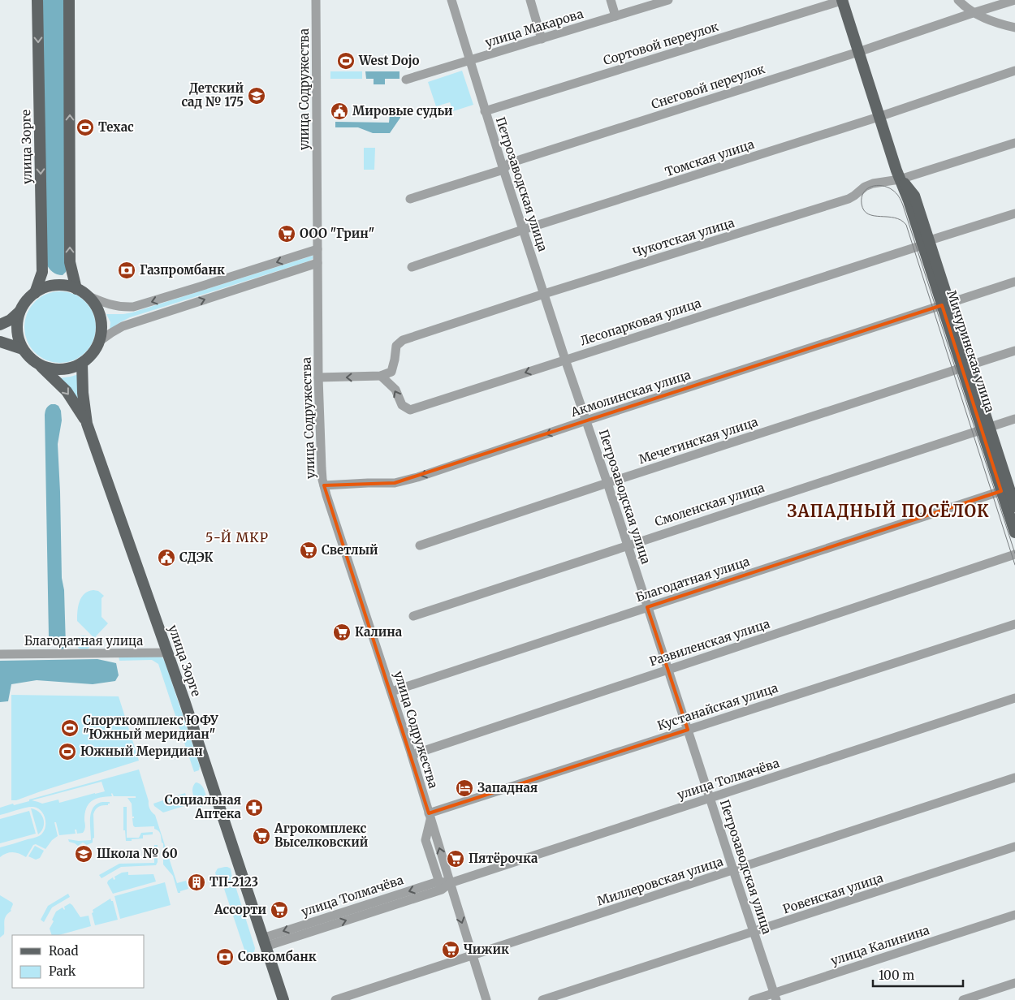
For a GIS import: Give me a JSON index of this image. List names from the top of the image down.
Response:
{
  "streets": {
    "main road": ["улица Зорге", "Мичуринская улица"],
    "street": [
      "улица Макарова",
      "Сортовой переулок",
      "Снеговой переулок",
      "улица Содружества",
      "Томская улица",
      "Петрозаводская улица",
      "Чукотская улица",
      "Лесопарковая улица",
      "Акмолинская улица",
      "Мечетинская улица",
      "Смоленская улица",
      "Благодатная улица",
      "Развиленская улица",
      "Кустанайская улица",
      "улица Толмачёва",
      "Миллеровская улица",
      "Ровенская улица",
      "улица Калинина"
    ]
  },
  "crossings": [
    ["улица Макарова", "Петрозаводская улица"],
    ["Сортовой переулок", "Петрозаводская улица"],
    ["Сортовой переулок", "Мичуринская улица"],
    ["Снеговой переулок", "Петрозаводская улица"],
    ["Снеговой переулок", "Мичуринская улица"],
    ["улица Содружества", "Акмолинская улица"],
    ["улица Содружества", "Благодатная улица"],
    ["улица Содружества", "Развиленская улица"],
    ["улица Содружества", "Кустанайская улица"],
    ["улица Содружества", "улица Толмачёва"],
    ["улица Содружества", "Миллеровская улица"],
    ["улица Зорге", "Благодатная улица"],
    ["улица Зорге", "улица Толмачёва"],
    ["Томская улица", "Петрозаводская улица"],
    ["Томская улица", "Мичуринская улица"],
    ["Петрозаводская улица", "Чукотская улица"],
    ["Петрозаводская улица", "Лесопарковая улица"],
    ["Петрозаводская улица", "Акмолинская улица"],
    ["Петрозаводская улица", "Мечетинская улица"],
    ["Петрозаводская улица", "Смоленская улица"],
    ["Петрозаводская улица", "Благодатная улица"],
    ["Петрозаводская улица", "Развиленская улица"],
    ["Петрозаводская улица", "Кустанайская улица"],
    ["Петрозаводская улица", "улица Толмачёва"],
    ["Петрозаводская улица", "Миллеровская улица"],
    ["Петрозаводская улица", "Ровенская улица"],
    ["Петрозаводская улица", "улица Калинина"],
    ["Чукотская улица", "Лесопарковая улица"],
    ["Чукотская улица", "Мичуринская улица"],
    ["Лесопарковая улица", "Мичуринская улица"],
    ["Мичуринская улица", "Акмолинская улица"],
    ["Мичуринская улица", "Мечетинская улица"],
    ["Мичуринская улица", "Смоленская улица"],
    ["Мичуринская улица", "Благодатная улица"]
  ],
  "one_way": ["Акмолинская улица"],
  "districts": ["ЗАПАДНЫЙ ПОСЁЛОК", "5-Й МКР"],
  "places": {
    "sports": [
      "West Dojo",
      "Техас",
      "Спорткомплекс ЮФУ \"Южный меридиан\"",
      "Южный Меридиан"
    ],
    "school or university": ["Детский сад № 175", "Школа № 60"],
    "public building": ["Мировые судьи", "СДЭК"],
    "supermarket": [
      "ООО \"Грин\"",
      "Светлый",
      "Калина",
      "Агрокомплекс Выселковский",
      "Пятёрочка",
      "Ассорти",
      "Чижик"
    ],
    "bank": ["Газпромбанк", "Совкомбанк"],
    "hotel": ["Западная"],
    "pharmacy": ["Социальная Аптека"],
    "building": ["ТП-2123"]
  },
  "legend": ["Road", "Park"],
  "scale_bar": "100 m"
}
